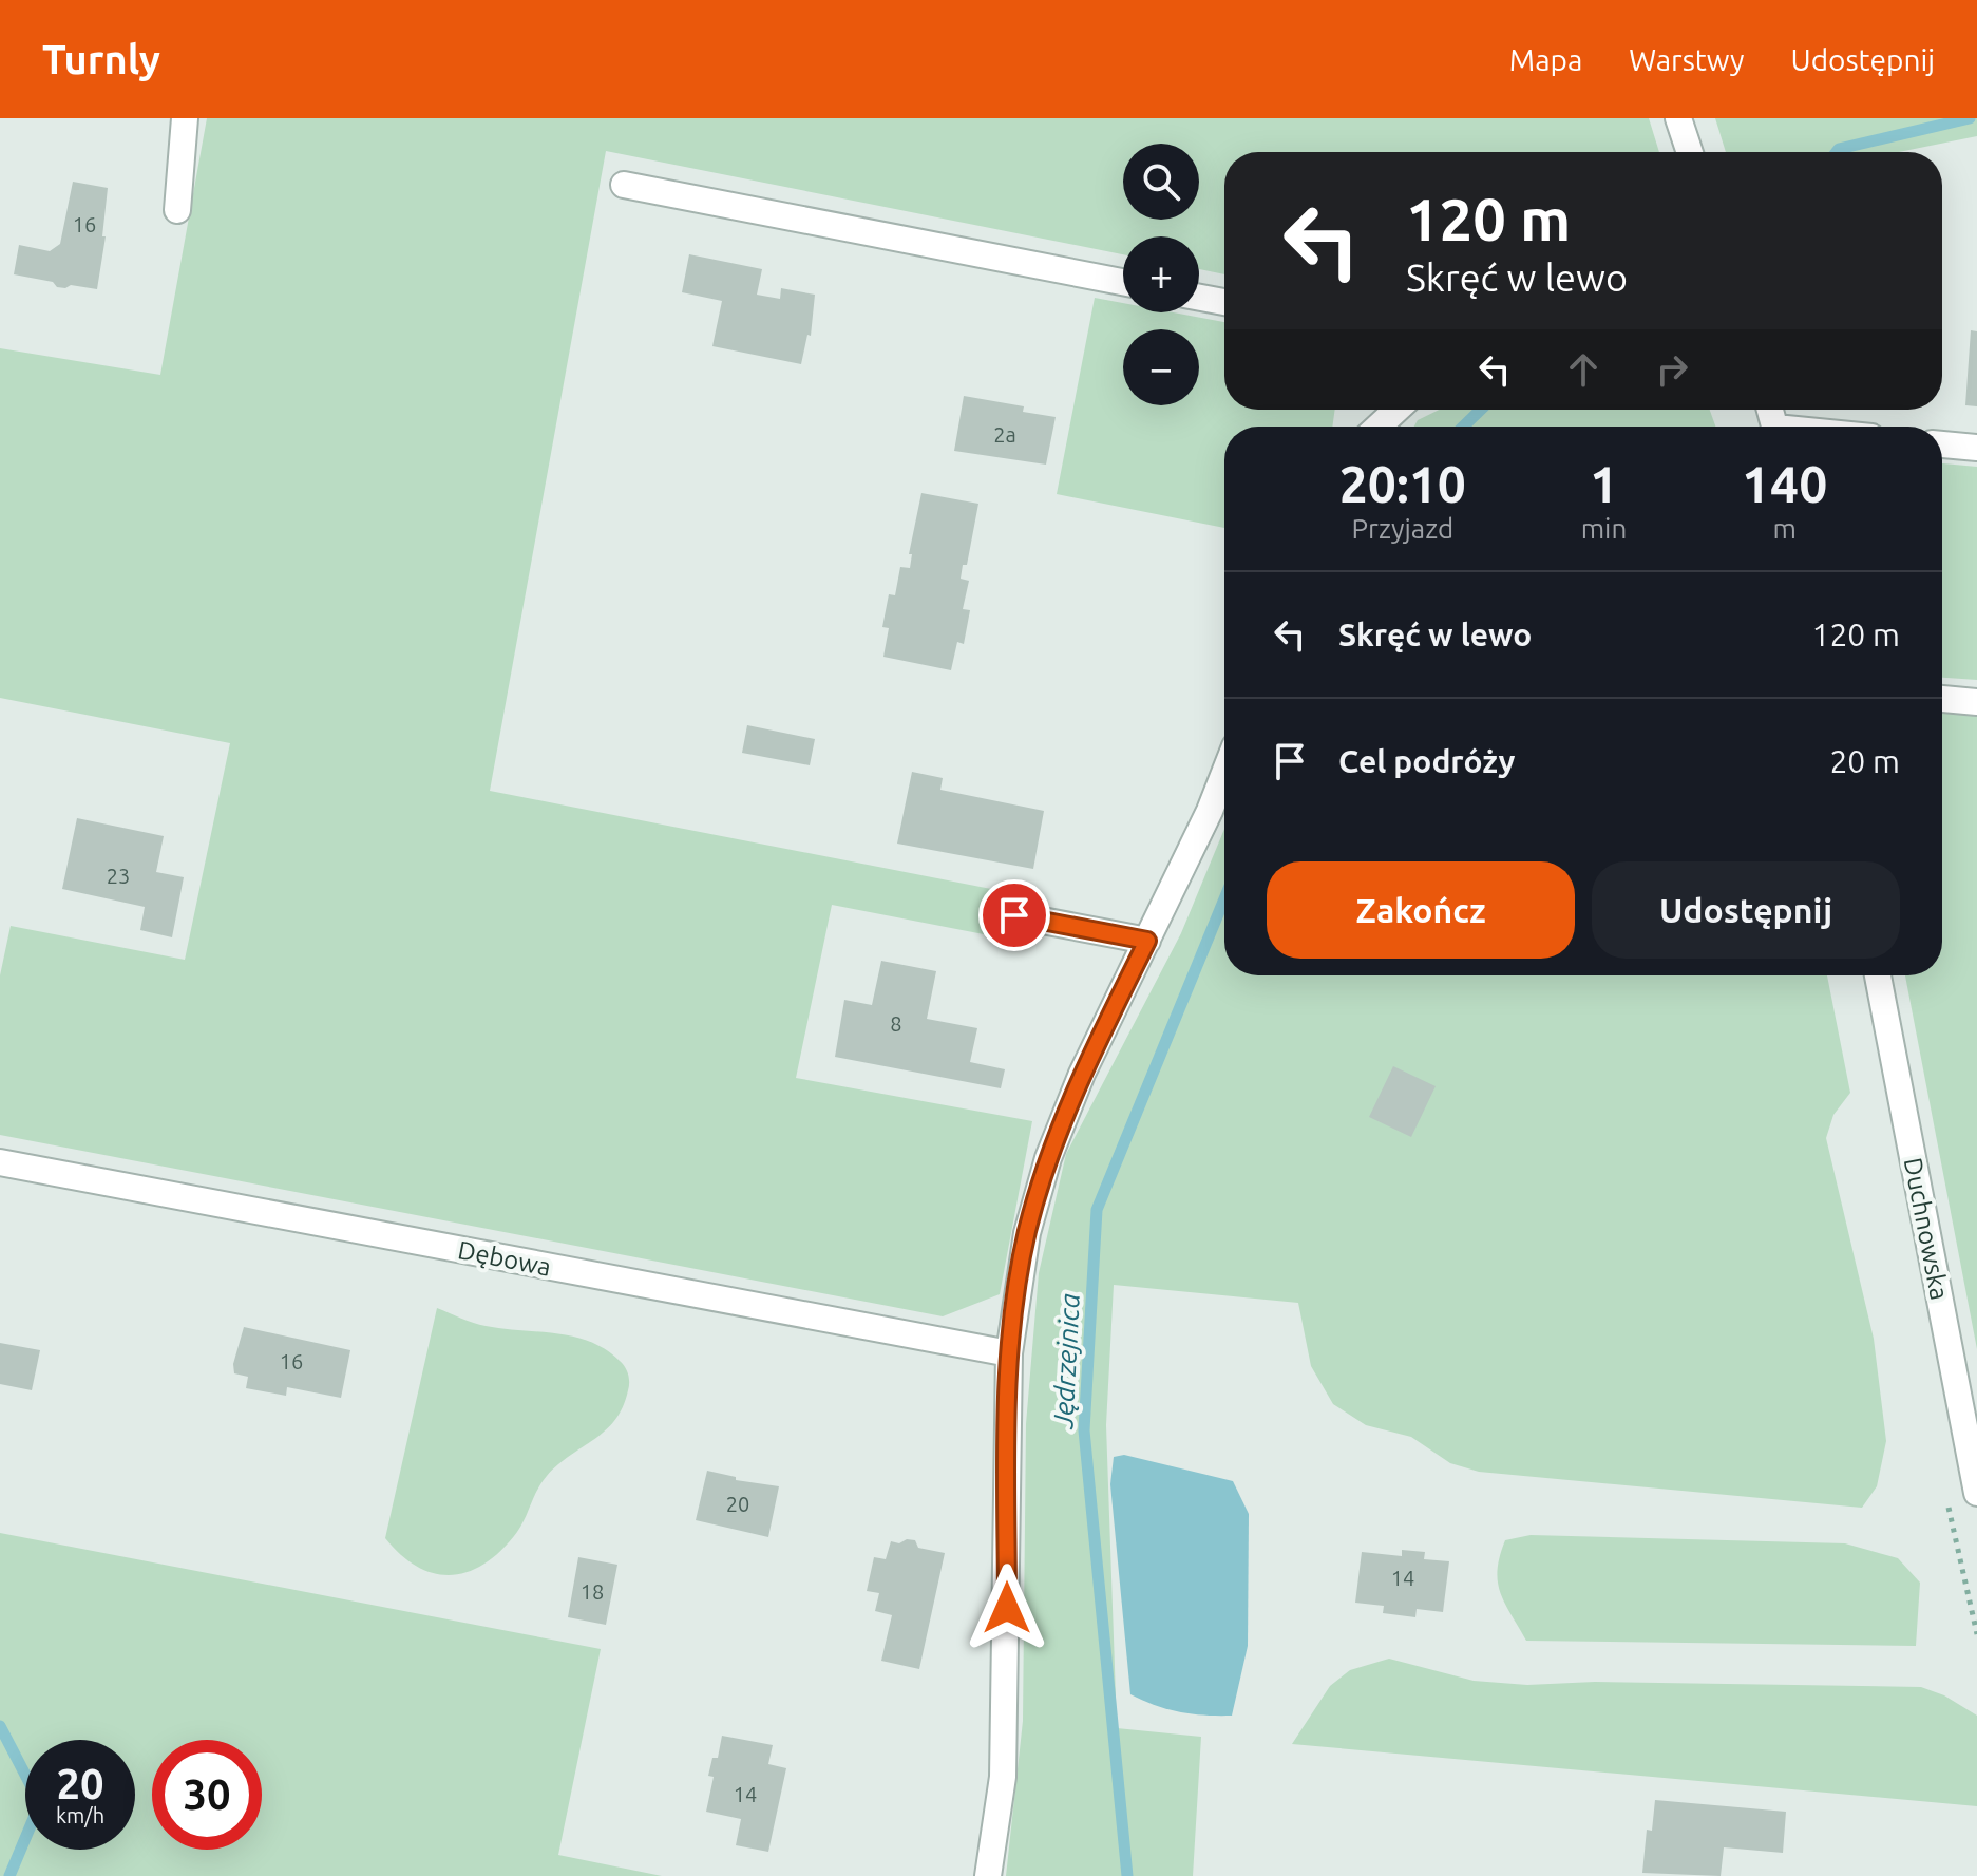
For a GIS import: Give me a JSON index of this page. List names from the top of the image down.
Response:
{
  "streets": {
    "street": ["Duchnowska", "Dębowa"]
  },
  "water": ["Jędrzejnica"],
  "house_numbers": [
    "16",
    "2a",
    "23",
    "8",
    "16",
    "20",
    "14",
    "18",
    "14"
  ],
  "page": {
    "header": "Turnly",
    "nav": ["Mapa", "Warstwy", "Udostępnij"],
    "map_buttons": ["+", "−"],
    "turn": ["120 m", "Skręć w lewo"],
    "eta": [
      "20:10",
      "Przyjazd",
      "1",
      "min",
      "140",
      "m"
    ],
    "list": [
      {
        "name": "Skręć w lewo",
        "value": "120 m"
      },
      {
        "name": "Cel podróży",
        "value": "20 m"
      }
    ],
    "buttons": ["Zakończ", "Udostępnij"],
    "speed": "20 km/h",
    "limit": "30"
  }
}
